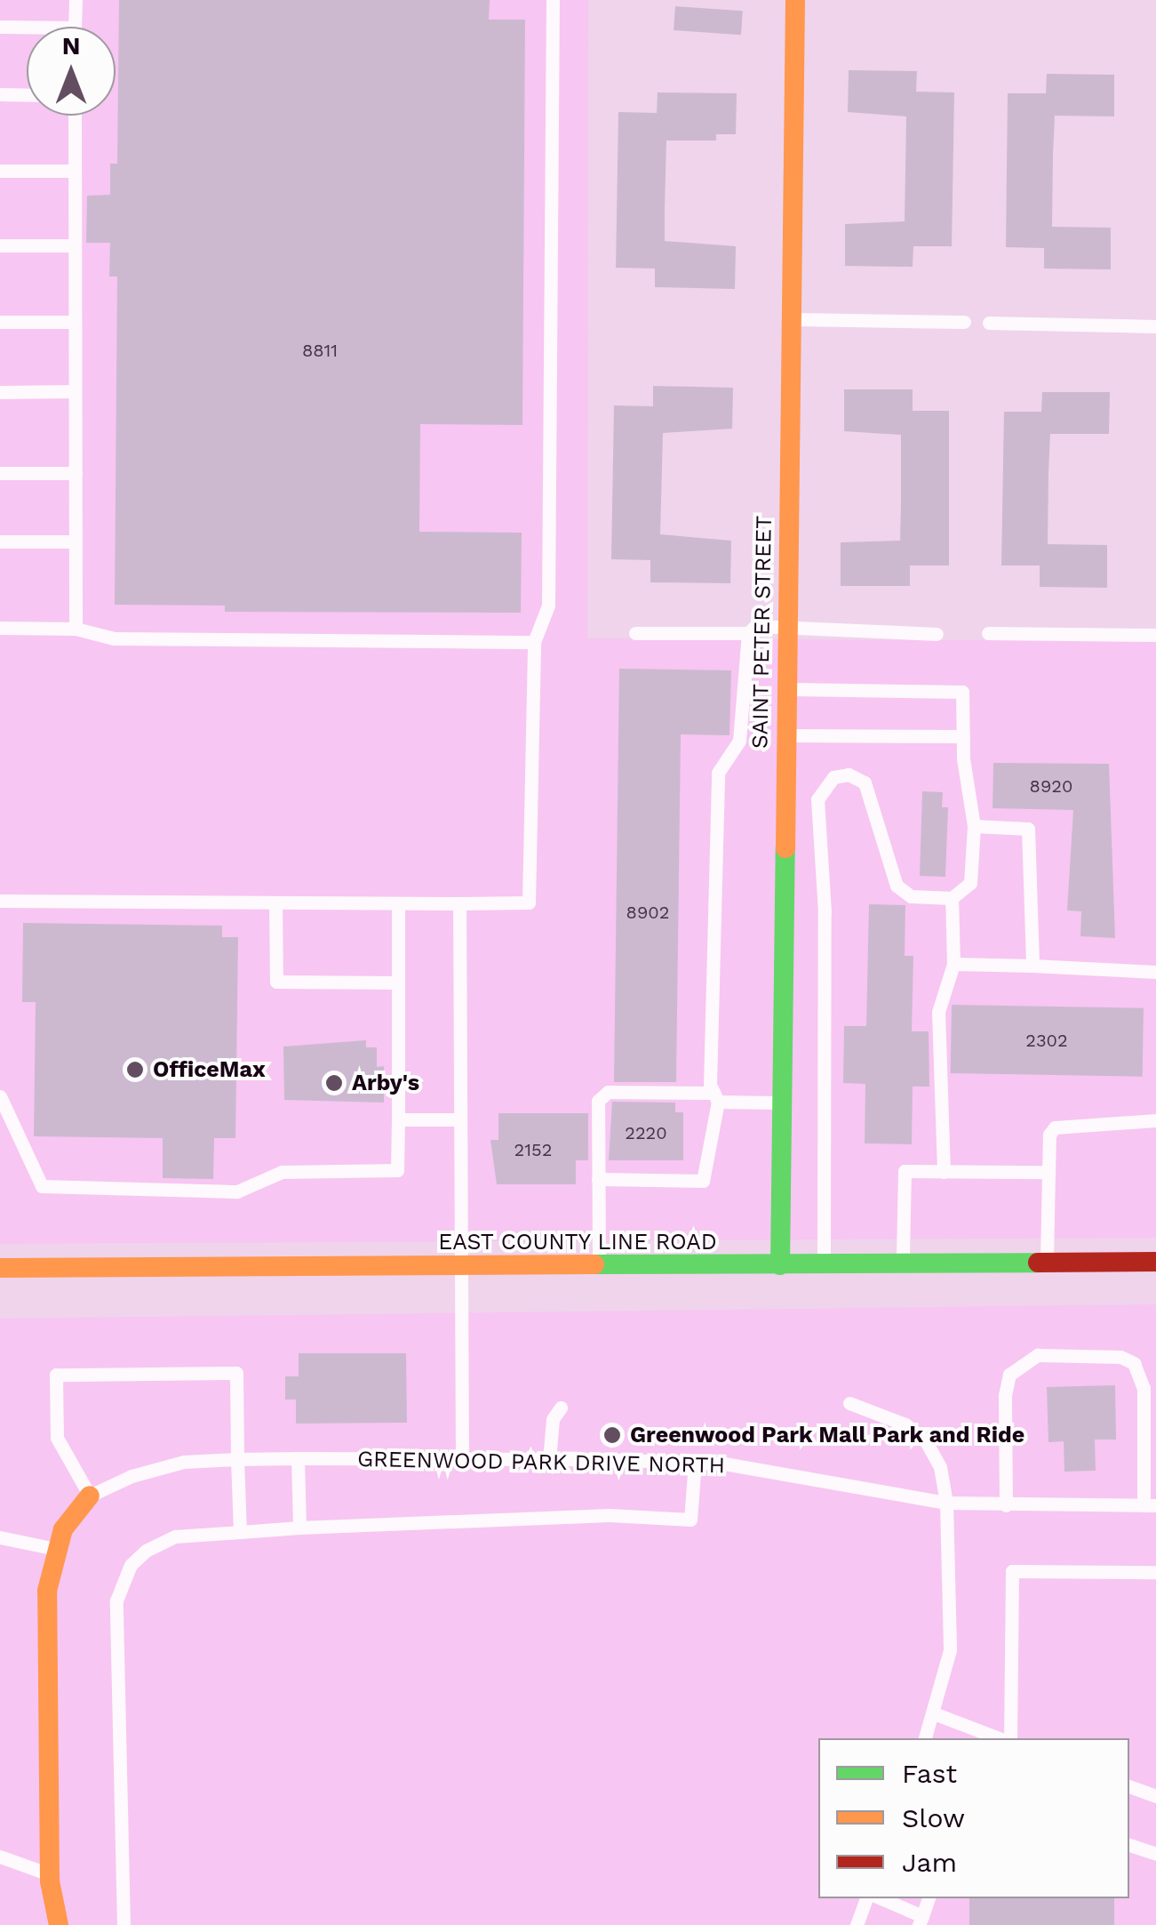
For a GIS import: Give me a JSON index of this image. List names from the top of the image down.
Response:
{
  "streets": {
    "street": ["SAINT PETER STREET", "EAST COUNTY LINE ROAD"],
    "lane": ["GREENWOOD PARK DRIVE NORTH"]
  },
  "crossings": [
    ["SAINT PETER STREET", "EAST COUNTY LINE ROAD"]
  ],
  "places": ["OfficeMax", "Arby's", "Greenwood Park Mall Park and Ride"],
  "house_numbers": [
    "8811",
    "8920",
    "8902",
    "2302",
    "2220",
    "2152"
  ],
  "legend": ["Fast", "Slow", "Jam"],
  "north": "top"
}
